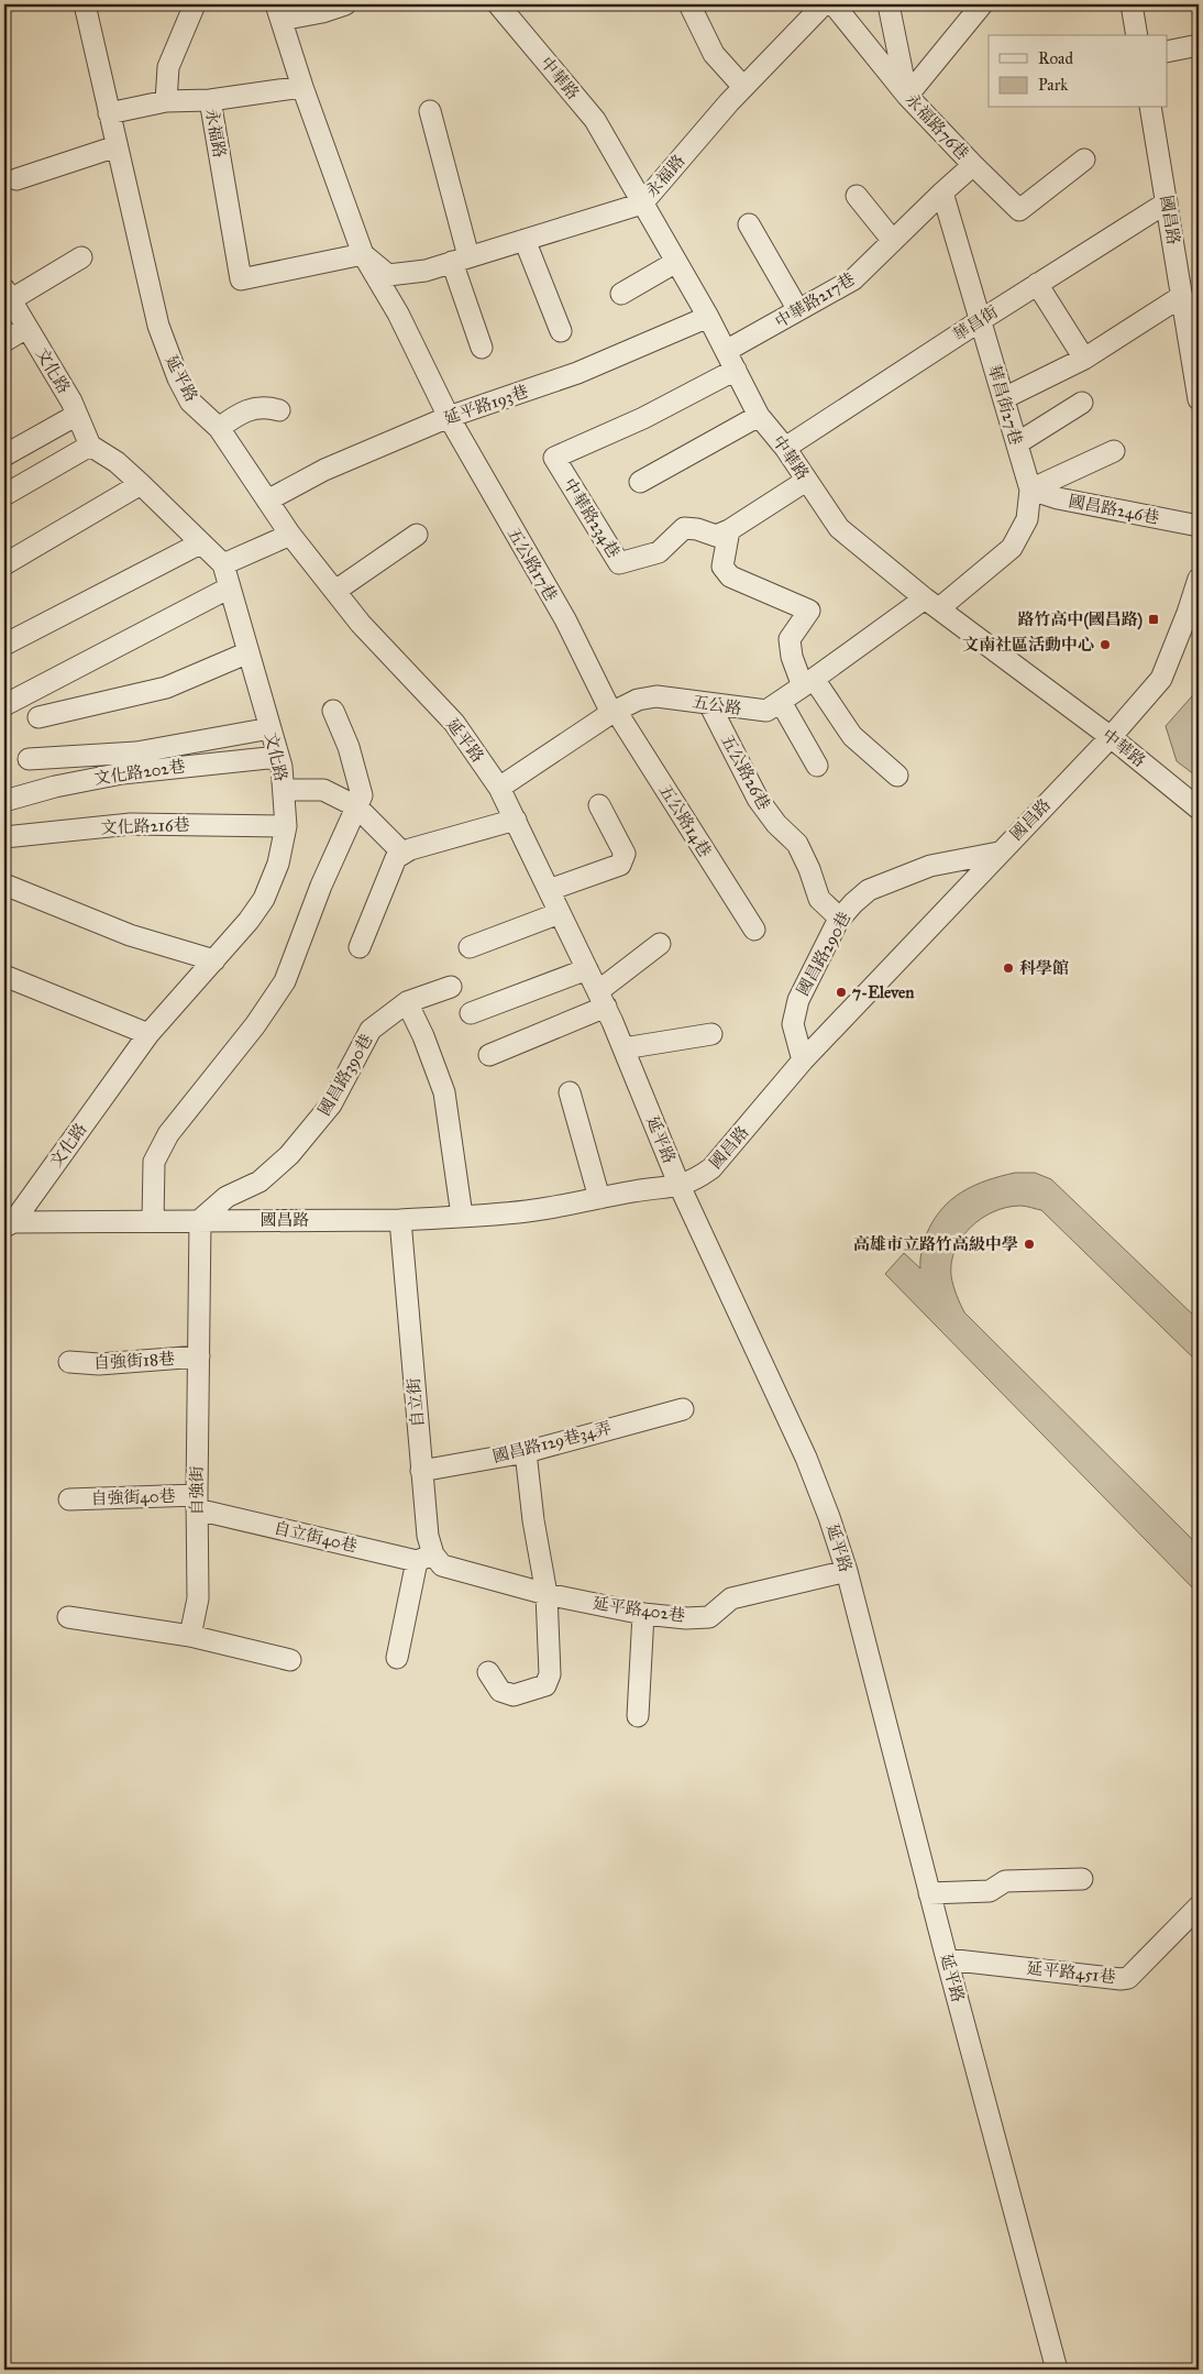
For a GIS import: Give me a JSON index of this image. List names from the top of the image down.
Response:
{
  "streets": {
    "street": [
      "中華路",
      "永福路76巷",
      "永福路",
      "國昌路",
      "中華路217巷",
      "華昌街",
      "文化路",
      "延平路",
      "延平路193巷",
      "華昌街27巷",
      "國昌路246巷",
      "中華路234巷",
      "五公路17巷",
      "五公路",
      "文化路202巷",
      "五公路26巷",
      "五公路14巷",
      "文化路216巷",
      "國昌路290巷",
      "國昌路390巷",
      "自強街18巷",
      "自立街",
      "國昌路129巷34弄",
      "自強街",
      "自強街40巷",
      "自立街40巷",
      "延平路402巷",
      "延平路451巷"
    ]
  },
  "crossings": [
    ["中華路", "永福路"],
    ["中華路", "國昌路"],
    ["中華路", "中華路217巷"],
    ["中華路", "華昌街"],
    ["中華路", "延平路193巷"],
    ["中華路", "五公路"],
    ["永福路76巷", "中華路217巷"],
    ["永福路", "五公路17巷"],
    ["國昌路", "華昌街"],
    ["國昌路", "文化路"],
    ["國昌路", "延平路"],
    ["國昌路", "國昌路290巷"],
    ["國昌路", "國昌路390巷"],
    ["國昌路", "自立街"],
    ["國昌路", "自強街"],
    ["中華路217巷", "中華路234巷"],
    ["華昌街", "華昌街27巷"],
    ["文化路", "文化路202巷"],
    ["文化路", "文化路216巷"],
    ["延平路", "延平路193巷"],
    ["延平路", "五公路"],
    ["延平路", "延平路402巷"],
    ["延平路", "延平路451巷"],
    ["延平路193巷", "五公路17巷"],
    ["華昌街27巷", "國昌路246巷"],
    ["華昌街27巷", "五公路"],
    ["國昌路246巷", "五公路"],
    ["五公路17巷", "五公路"],
    ["五公路17巷", "五公路14巷"],
    ["五公路", "五公路26巷"],
    ["五公路", "五公路14巷"],
    ["五公路26巷", "國昌路290巷"],
    ["國昌路390巷", "自強街"],
    ["自強街18巷", "自強街"],
    ["自立街", "國昌路129巷34弄"],
    ["自立街", "自立街40巷"],
    ["自立街", "延平路402巷"],
    ["自強街", "自強街40巷"],
    ["自強街", "自立街40巷"],
    ["自強街40巷", "自立街40巷"],
    ["自立街40巷", "延平路402巷"]
  ],
  "places": {
    "transit": ["路竹高中(國昌路)"],
    "other": [
      "文南社區活動中心",
      "科學館",
      "7-Eleven",
      "高雄市立路竹高級中學"
    ]
  },
  "legend": ["Road", "Park"]
}
